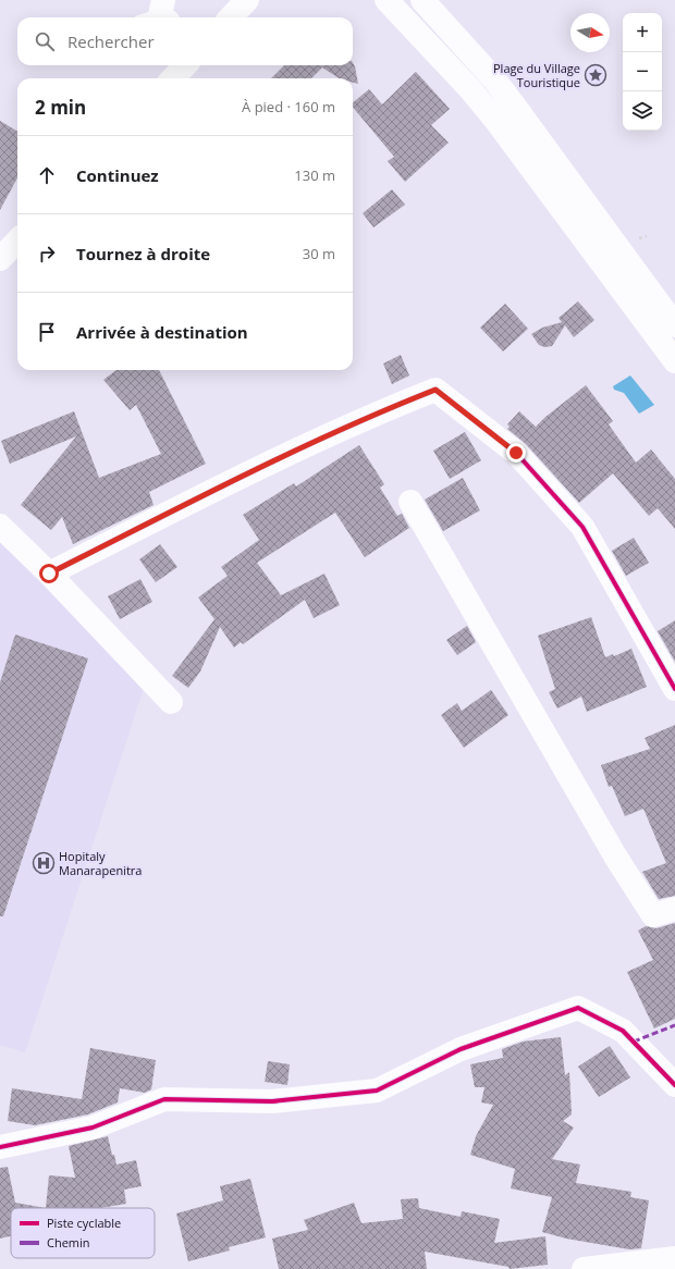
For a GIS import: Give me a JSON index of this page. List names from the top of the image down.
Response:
{
  "places": {
    "place": ["Plage du Village Touristique"],
    "hospital": ["Hopitaly Manarapenitra"]
  },
  "legend": ["Piste cyclable", "Chemin"],
  "north": "right",
  "page": {
    "map_buttons": ["+", "−"],
    "search": "Rechercher",
    "heading": ["2 min", "À pied · 160 m"],
    "list": [
      ["Continuez", "130 m"],
      ["Tournez à droite", "30 m"],
      "Arrivée à destination"
    ]
  }
}
